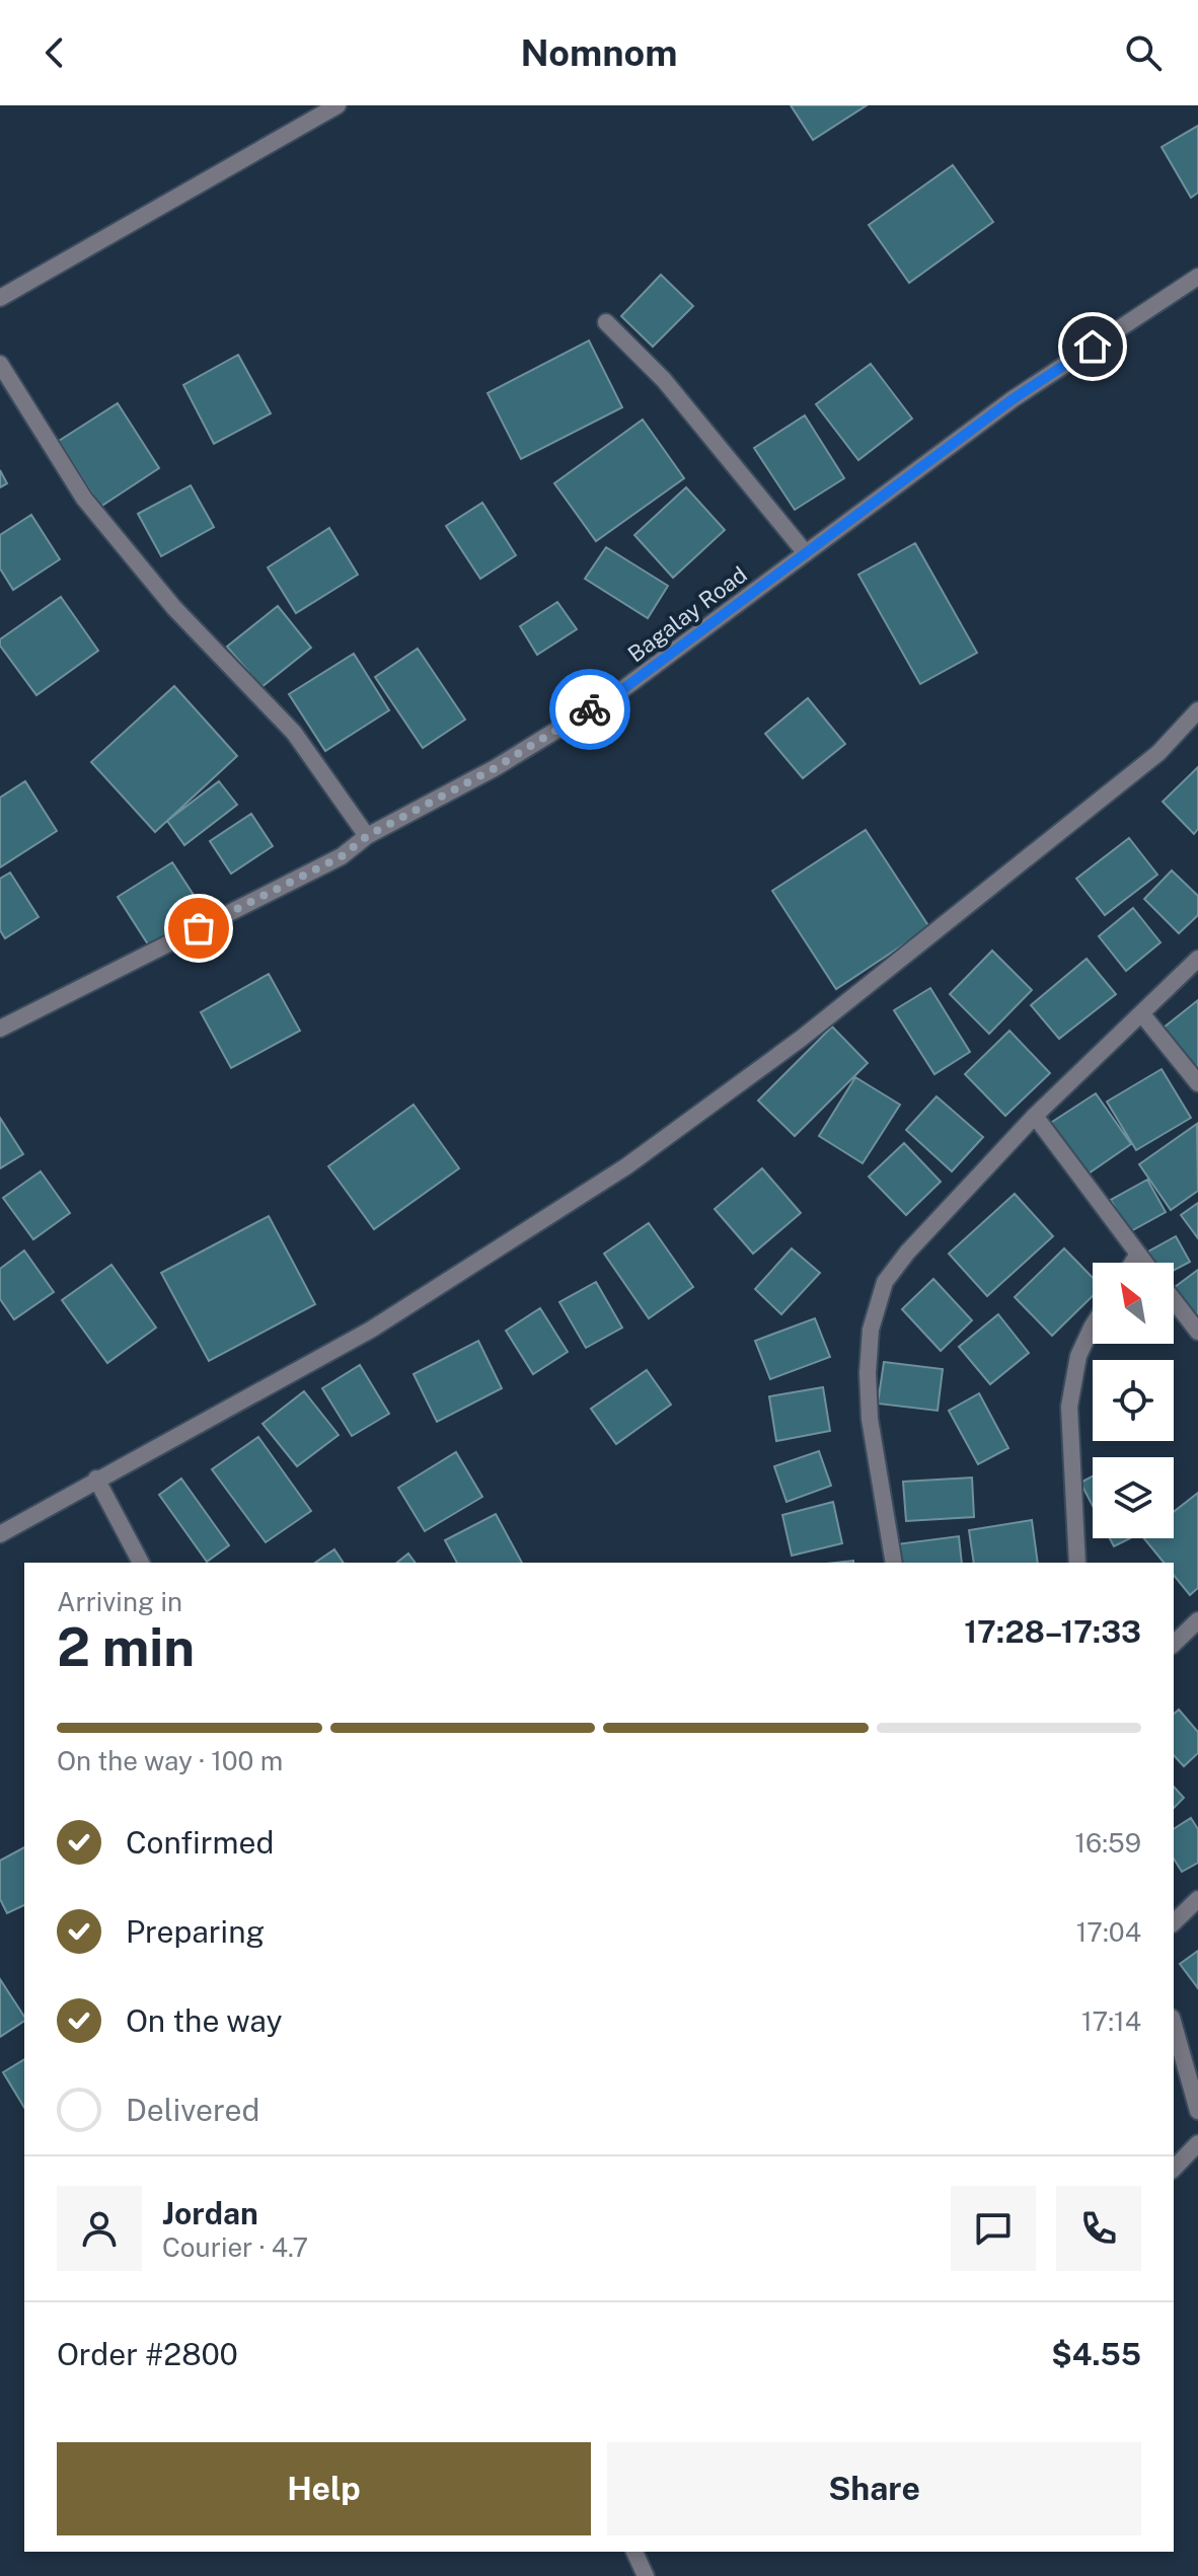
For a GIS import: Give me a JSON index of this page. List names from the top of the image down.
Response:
{
  "streets": {
    "street": ["Bagalay Road"]
  },
  "north": "top left",
  "page": {
    "header": "Nomnom",
    "heading": ["2 min", "Arriving in", "17:28–17:33"],
    "panel": [
      "Jordan",
      "Courier · 4.7",
      "Order #2800",
      "$4.55"
    ],
    "bar": "On the way · 100 m",
    "list": [
      ["Confirmed", "16:59"],
      ["Preparing", "17:04"],
      ["On the way", "17:14"],
      "Delivered"
    ],
    "buttons": ["Help", "Share"]
  }
}
